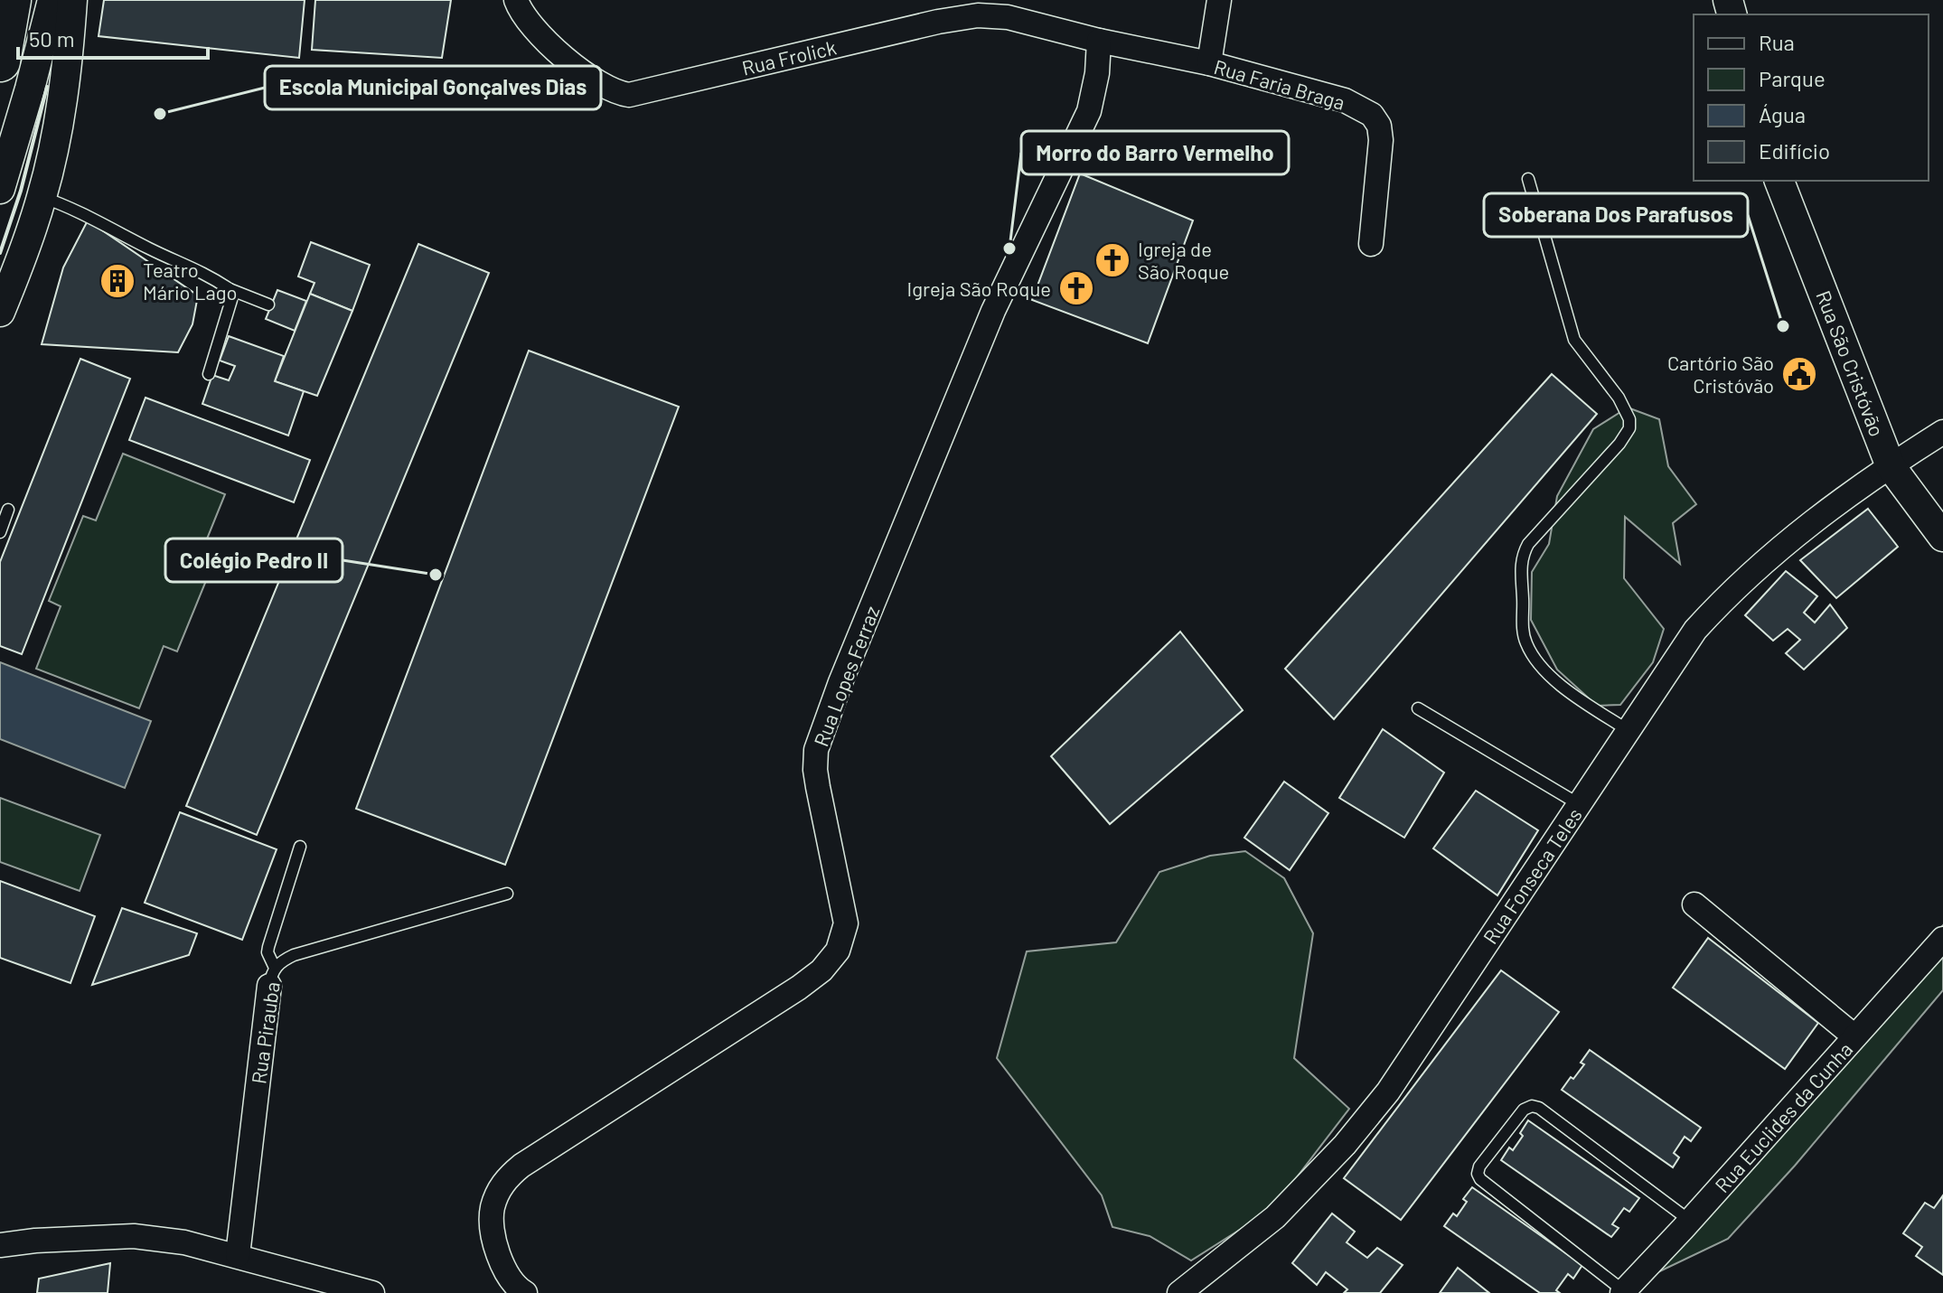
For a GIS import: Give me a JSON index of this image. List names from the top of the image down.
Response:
{
  "streets": {
    "street": [
      "Rua Frolick",
      "Rua Faria Braga",
      "Rua São Cristóvão",
      "Rua Lopes Ferraz",
      "Rua Fonseca Teles",
      "Rua Pirauba",
      "Rua Euclides da Cunha"
    ]
  },
  "crossings": [
    ["Rua Frolick", "Rua Faria Braga"],
    ["Rua Frolick", "Rua Lopes Ferraz"],
    ["Rua Faria Braga", "Rua Lopes Ferraz"],
    ["Rua São Cristóvão", "Rua Fonseca Teles"]
  ],
  "places": {
    "other": [
      "Escola Municipal Gonçalves Dias",
      "Morro do Barro Vermelho",
      "Soberana Dos Parafusos",
      "Colégio Pedro II"
    ],
    "church": ["Igreja de São Roque", "Igreja São Roque"],
    "building": ["Teatro Mário Lago"],
    "public building": ["Cartório São Cristóvão"]
  },
  "legend": [
    "Rua",
    "Parque",
    "Água",
    "Edifício"
  ],
  "scale_bar": "50 m"
}
